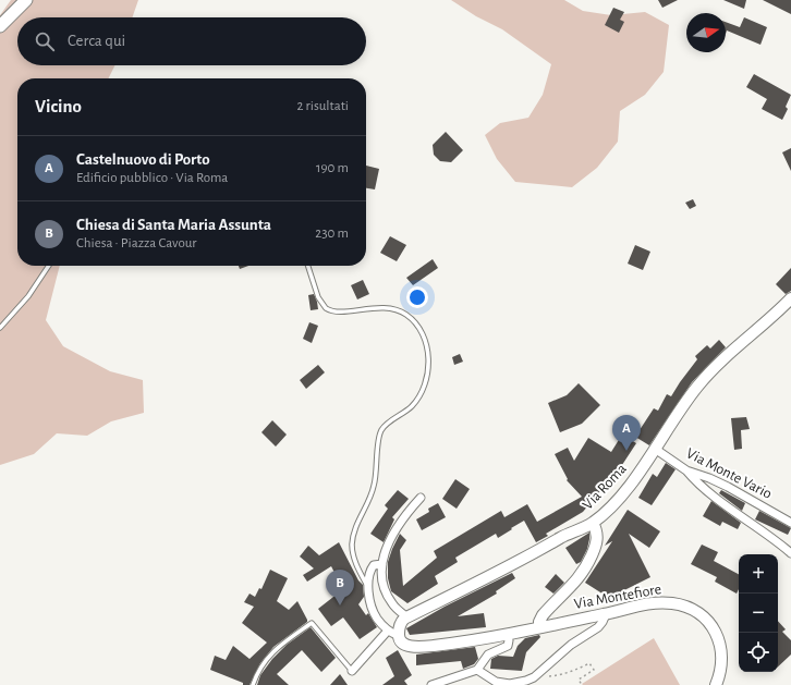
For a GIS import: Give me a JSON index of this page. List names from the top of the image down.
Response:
{
  "streets": {
    "main road": ["Via Roma", "Via Montefiore"],
    "street": ["Via Monte Vario"]
  },
  "crossings": [
    ["Via Monte Vario", "Via Roma"]
  ],
  "north": "right",
  "page": {
    "search": "Cerca qui",
    "heading": ["Vicino", "2 risultati"],
    "list": [
      {
        "mark": "A",
        "name": "Castelnuovo di Porto",
        "note": "Edificio pubblico · Via Roma",
        "value": "190 m"
      },
      {
        "mark": "B",
        "name": "Chiesa di Santa Maria Assunta",
        "note": "Chiesa · Piazza Cavour",
        "value": "230 m"
      }
    ],
    "pins": ["A", "B"],
    "map_buttons": ["+", "−"]
  }
}
